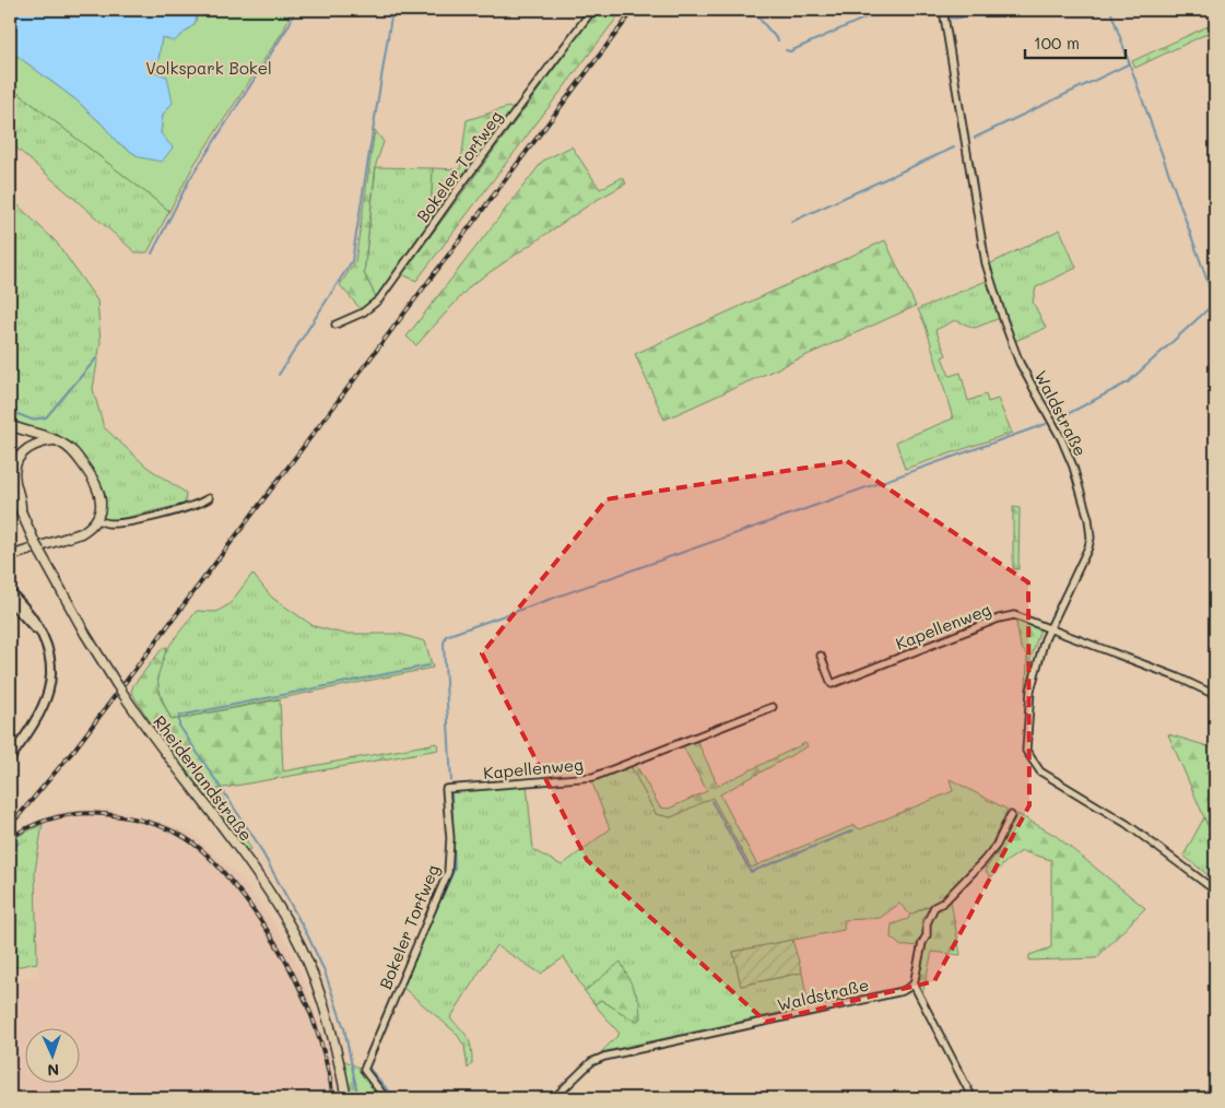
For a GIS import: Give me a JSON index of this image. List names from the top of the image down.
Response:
{
  "streets": {
    "main road": ["Rheiderlandstraße"],
    "street": ["Bokeler Torfweg", "Waldstraße", "Kapellenweg"]
  },
  "crossings": [
    ["Bokeler Torfweg", "Kapellenweg"],
    ["Waldstraße", "Kapellenweg"]
  ],
  "parks": ["Volkspark Bokel"],
  "scale_bar": "100 m",
  "north": "bottom"
}
